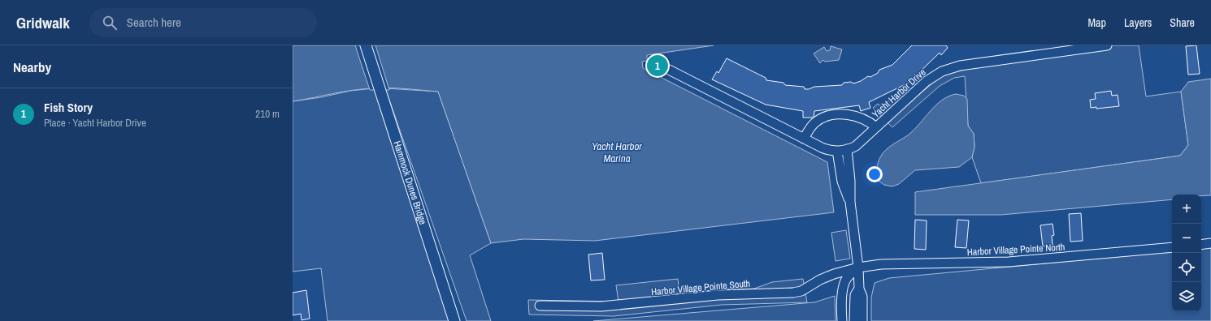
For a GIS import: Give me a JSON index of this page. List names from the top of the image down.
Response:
{
  "streets": {
    "main road": ["Hammock Dunes Bridge"],
    "street": ["Yacht Harbor Drive", "Harbor Village Pointe North", "Harbor Village Pointe South"]
  },
  "crossings": [
    ["Harbor Village Pointe North", "Harbor Village Pointe South"]
  ],
  "water": ["Yacht Harbor Marina"],
  "page": {
    "header": "Gridwalk",
    "search": "Search here",
    "nav": ["Map", "Layers", "Share"],
    "heading": "Nearby",
    "pins": "1",
    "list": [
      {
        "mark": "1",
        "name": "Fish Story",
        "note": "Place · Yacht Harbor Drive",
        "value": "210 m"
      }
    ],
    "map_buttons": ["+", "−"]
  }
}
